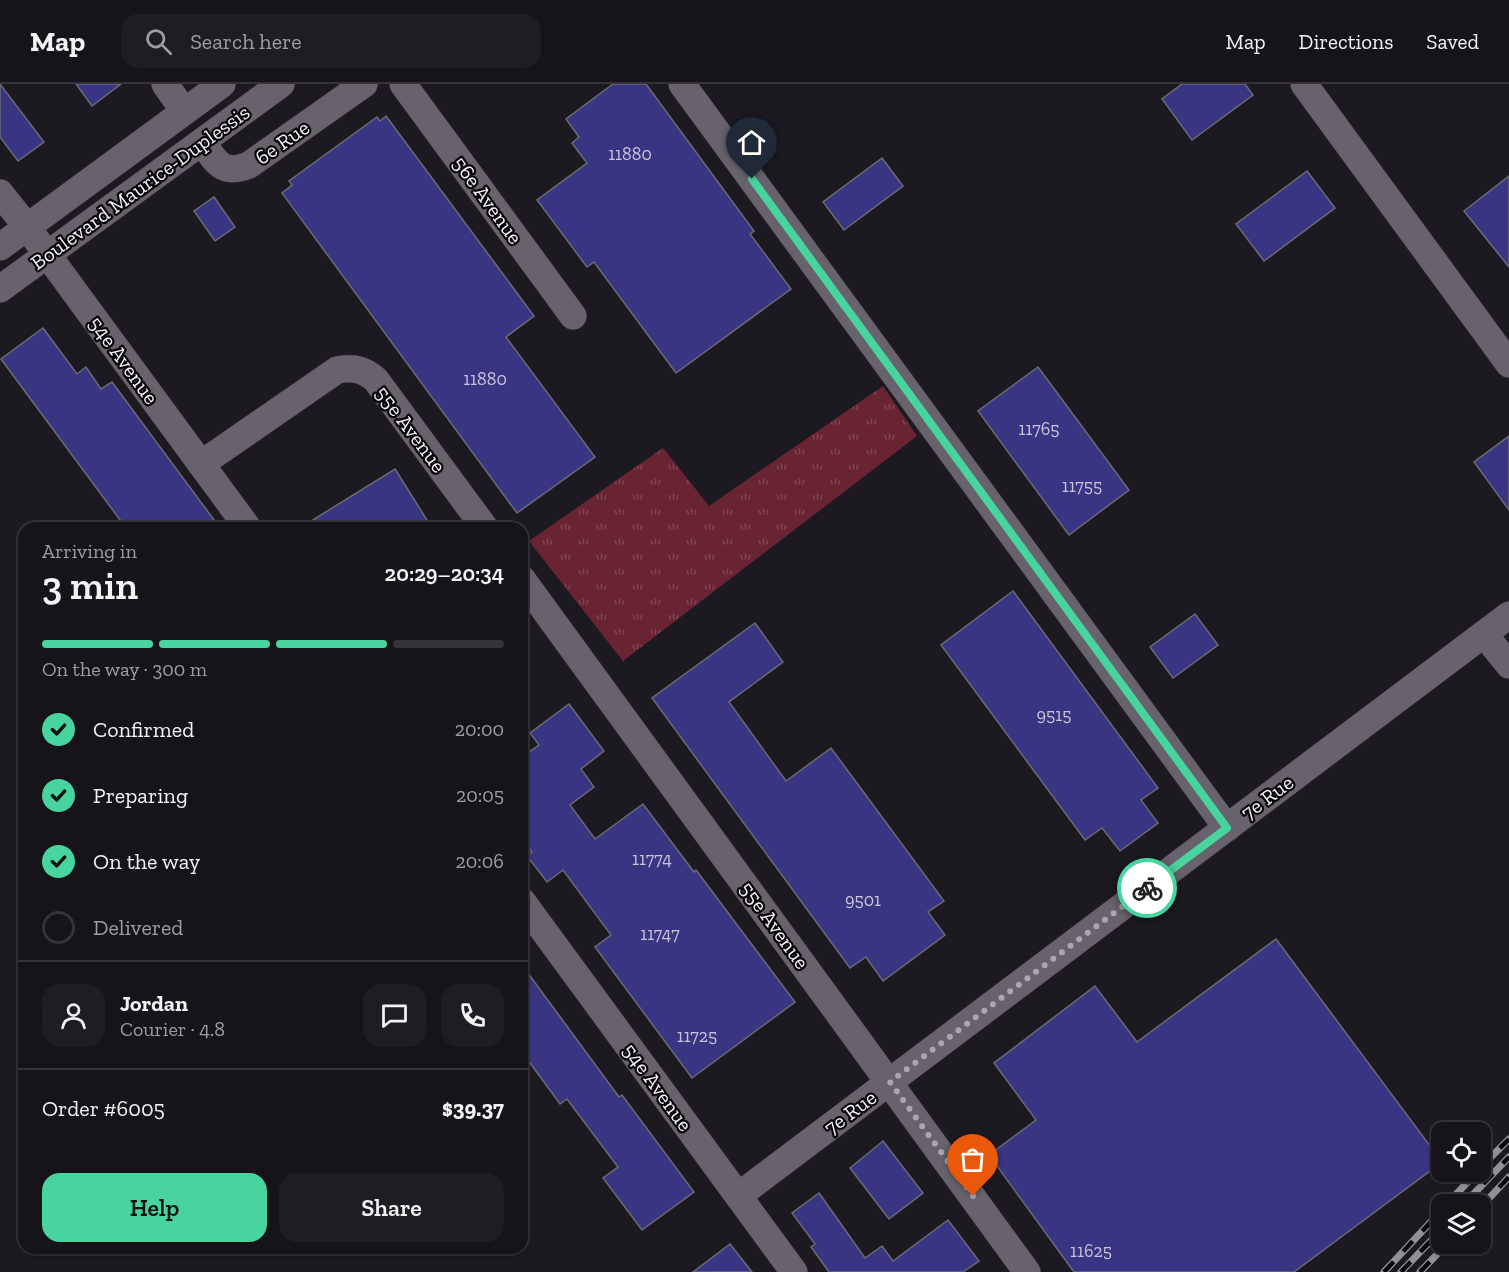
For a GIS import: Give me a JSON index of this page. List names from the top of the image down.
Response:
{
  "streets": {
    "street": [
      "6e Rue",
      "Boulevard Maurice-Duplessis",
      "56e Avenue",
      "54e Avenue",
      "55e Avenue",
      "7e Rue"
    ]
  },
  "crossings": [
    ["6e Rue", "Boulevard Maurice-Duplessis"],
    ["Boulevard Maurice-Duplessis", "54e Avenue"],
    ["54e Avenue", "55e Avenue"],
    ["54e Avenue", "7e Rue"],
    ["55e Avenue", "7e Rue"]
  ],
  "house_numbers": [
    "11880",
    "11880",
    "11765",
    "11755",
    "9515",
    "11774",
    "9501",
    "11747",
    "11725",
    "11625"
  ],
  "page": {
    "header": "Map",
    "search": "Search here",
    "nav": ["Map", "Directions", "Saved"],
    "heading": ["3 min", "Arriving in", "20:29–20:34"],
    "panel": [
      "Jordan",
      "Courier · 4.8",
      "Order #6005",
      "$39.37"
    ],
    "bar": "On the way · 300 m",
    "list": [
      ["Confirmed", "20:00"],
      ["Preparing", "20:05"],
      ["On the way", "20:06"],
      "Delivered"
    ],
    "buttons": ["Help", "Share"]
  }
}
